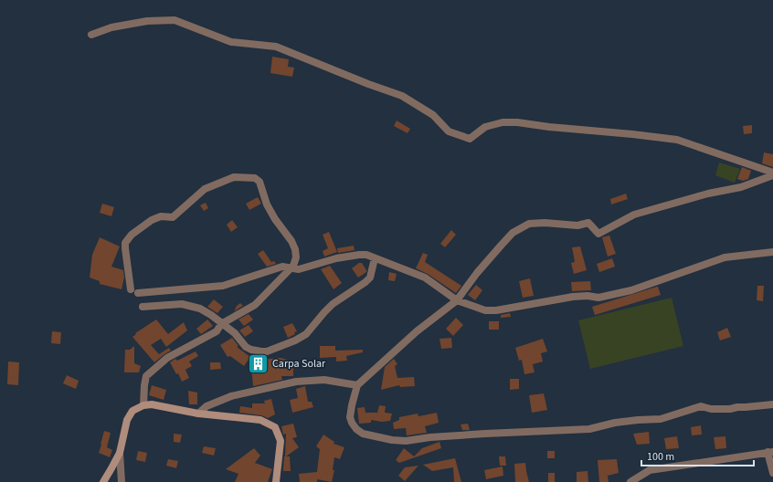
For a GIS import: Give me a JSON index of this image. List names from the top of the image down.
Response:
{
  "places": {
    "building": ["Carpa Solar"]
  },
  "scale_bar": "100 m"
}
